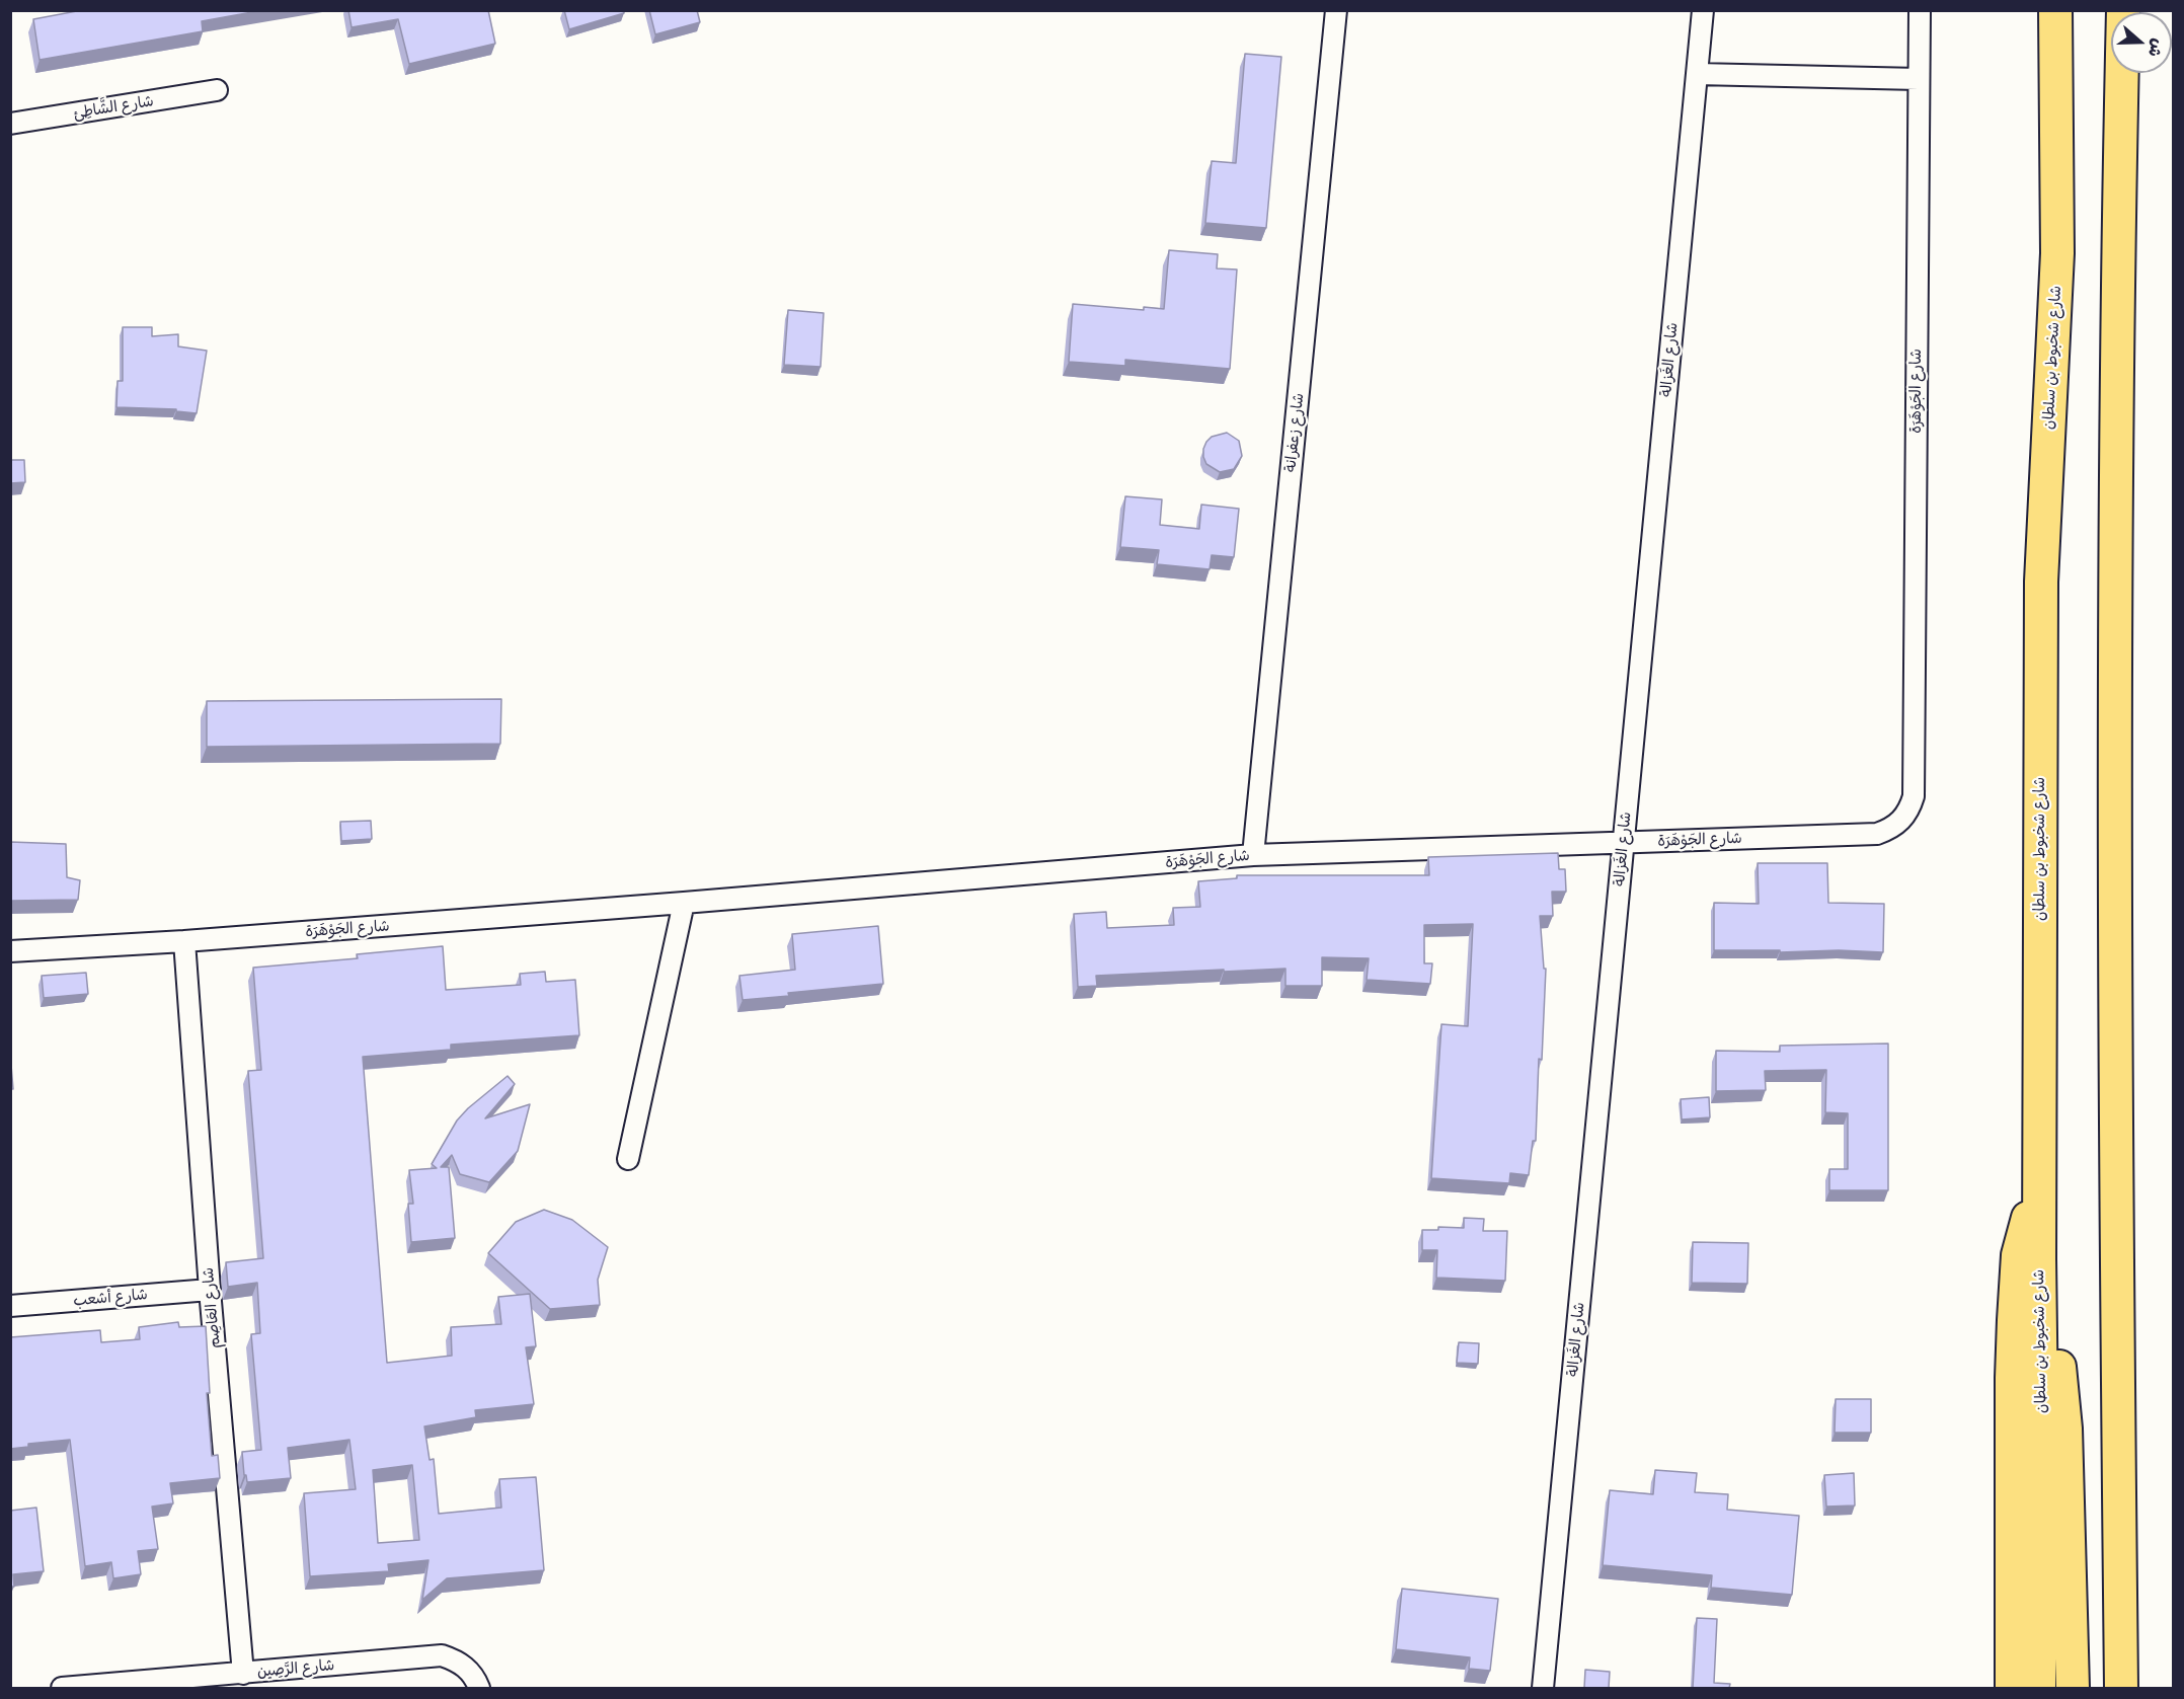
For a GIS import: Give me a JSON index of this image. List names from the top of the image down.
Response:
{
  "streets": {
    "main road": ["شارع شخبوط بن سلطان"],
    "street": [
      "شارع الشَّاطِئ",
      "شارع الغَزالة",
      "شارع الجَوْهَرَة",
      "شارع زعفرانة",
      "شارع أشعب",
      "شارع العَاصِم",
      "شارع الرَّصِين"
    ]
  },
  "crossings": [
    ["شارع الغَزالة", "شارع الجَوْهَرَة"],
    ["شارع الجَوْهَرَة", "شارع زعفرانة"],
    ["شارع الجَوْهَرَة", "شارع العَاصِم"],
    ["شارع أشعب", "شارع العَاصِم"],
    ["شارع العَاصِم", "شارع الرَّصِين"]
  ],
  "north": "right"
}
